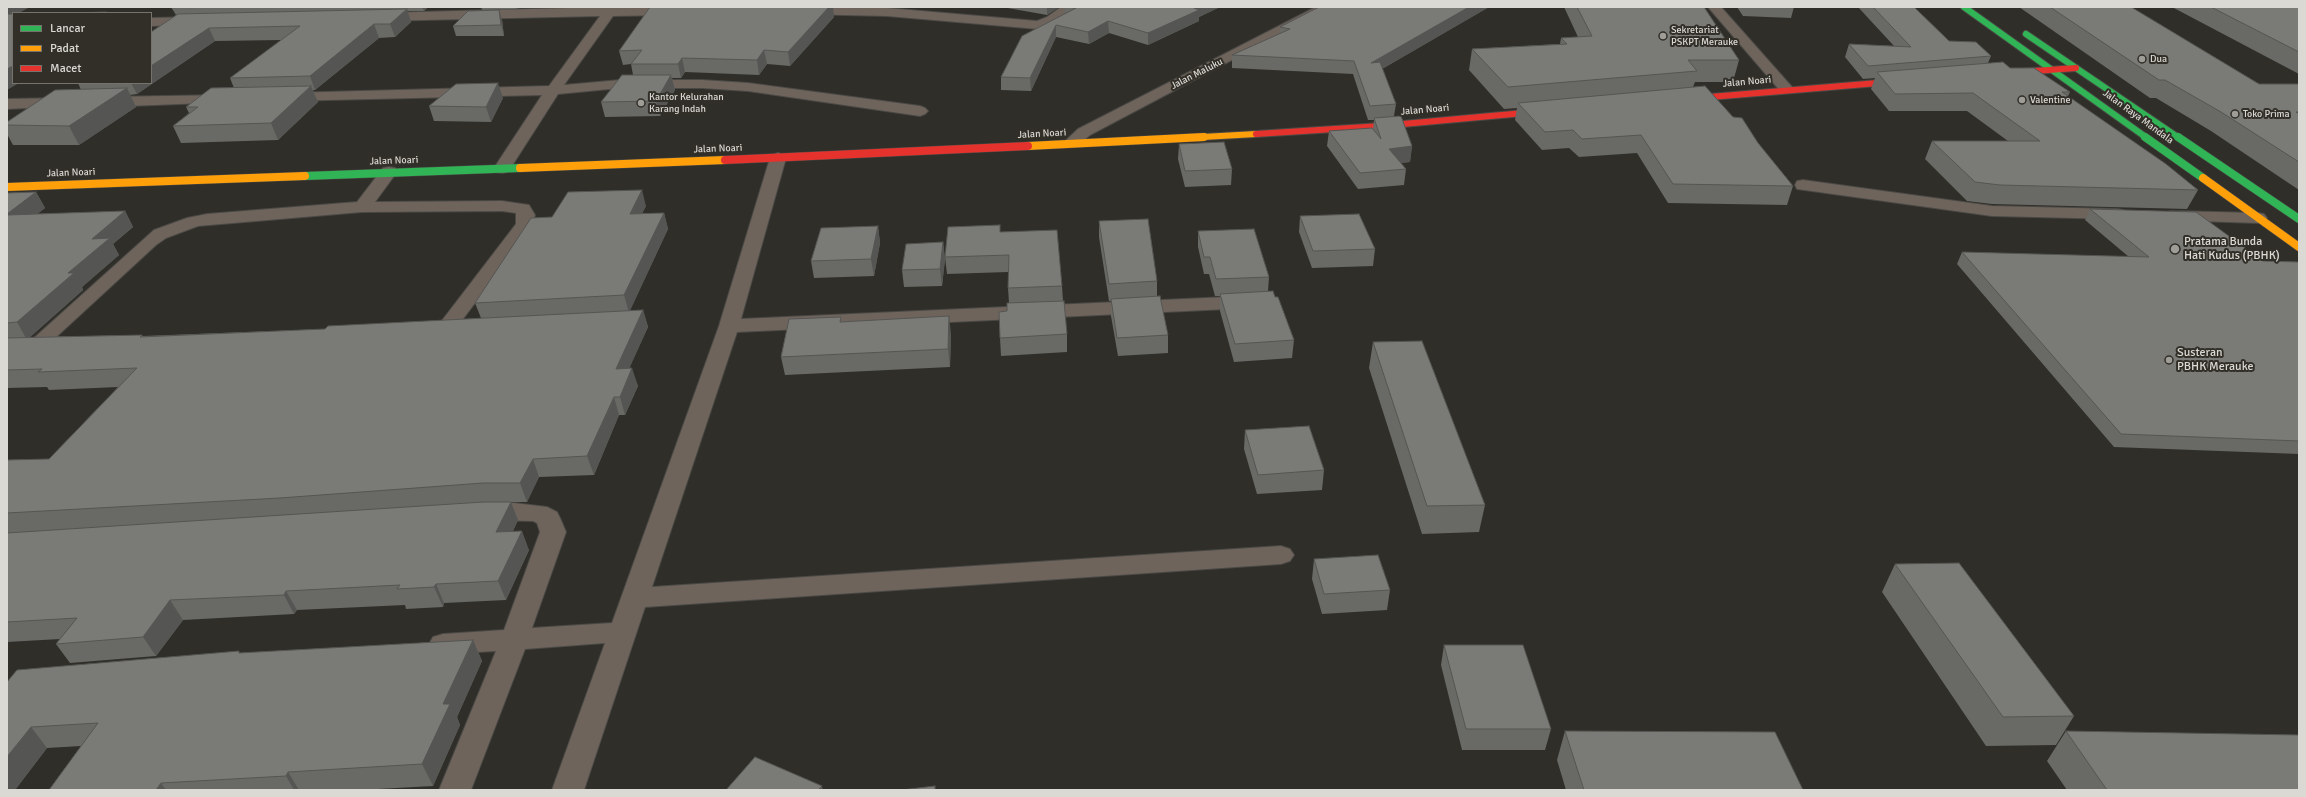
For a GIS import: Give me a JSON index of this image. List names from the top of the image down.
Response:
{
  "streets": {
    "main road": ["Jalan Noari", "Jalan Raya Mandala"],
    "street": ["Jalan Maluku"]
  },
  "crossings": [
    ["Jalan Maluku", "Jalan Noari"]
  ],
  "places": [
    "Sekretariat PSKPT Merauke",
    "Dua",
    "Valentine",
    "Kantor Kelurahan Karang Indah",
    "Toko Prima",
    "Pratama Bunda Hati Kudus (PBHK)",
    "Susteran PBHK Merauke"
  ],
  "legend": ["Lancar", "Padat", "Macet"]
}
